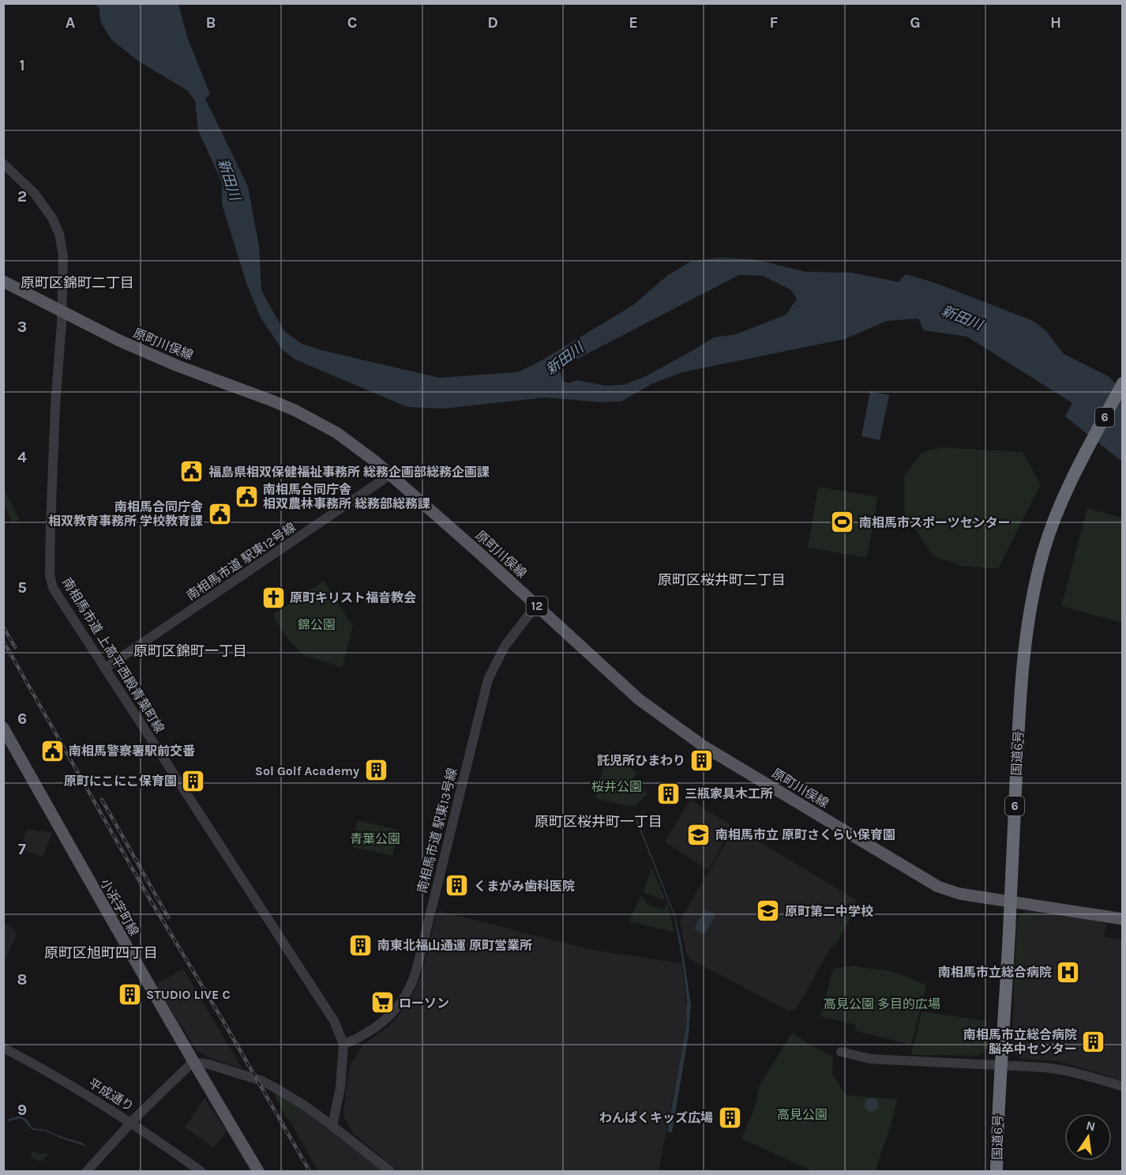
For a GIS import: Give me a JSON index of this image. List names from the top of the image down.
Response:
{
  "streets": {
    "highway": ["6", "国道6号"],
    "main road": ["原町川俣線", "12", "小浜字町線"],
    "street": [
      "南相馬市道 駅東12号線",
      "南相馬市道 上高平西殿青葉町線",
      "南相馬市道 駅東13号線",
      "平成通り"
    ]
  },
  "crossings": [
    ["原町川俣線", "南相馬市道 駅東12号線"],
    ["原町川俣線", "南相馬市道 上高平西殿青葉町線"],
    ["原町川俣線", "国道6号"],
    ["原町川俣線", "南相馬市道 駅東13号線"],
    ["南相馬市道 駅東12号線", "南相馬市道 上高平西殿青葉町線"],
    ["南相馬市道 上高平西殿青葉町線", "南相馬市道 駅東13号線"]
  ],
  "districts": [
    "原町区錦町二丁目",
    "原町区桜井町二丁目",
    "原町区錦町一丁目",
    "原町区桜井町一丁目",
    "原町区旭町四丁目"
  ],
  "water": ["新田川"],
  "parks": [
    "錦公園",
    "桜井公園",
    "青葉公園",
    "高見公園 多目的広場",
    "高見公園"
  ],
  "places": {
    "public building": [
      "福島県相双保健福祉事務所 総務企画部総務企画課",
      "南相馬合同庁舎 相双農林事務所 総務部総務課",
      "南相馬合同庁舎 相双教育事務所 学校教育課",
      "南相馬警察署駅前交番"
    ],
    "sports": ["南相馬市スポーツセンター"],
    "church": ["原町キリスト福音教会"],
    "building": [
      "託児所ひまわり",
      "Sol Golf Academy",
      "原町にこにこ保育園",
      "三瓶家具木工所",
      "くまがみ歯科医院",
      "南東北福山通運 原町営業所",
      "STUDIO LIVE C",
      "南相馬市立総合病院 脳卒中センター",
      "わんぱくキッズ広場"
    ],
    "school or university": ["南相馬市立 原町さくらい保育園", "原町第二中学校"],
    "hospital": ["南相馬市立総合病院"],
    "supermarket": ["ローソン"]
  },
  "north": "top",
  "grid": {
    "columns": [
      "A",
      "B",
      "C",
      "D",
      "E",
      "F",
      "G",
      "H"
    ],
    "rows": [
      "1",
      "2",
      "3",
      "4",
      "5",
      "6",
      "7",
      "8",
      "9"
    ]
  }
}
